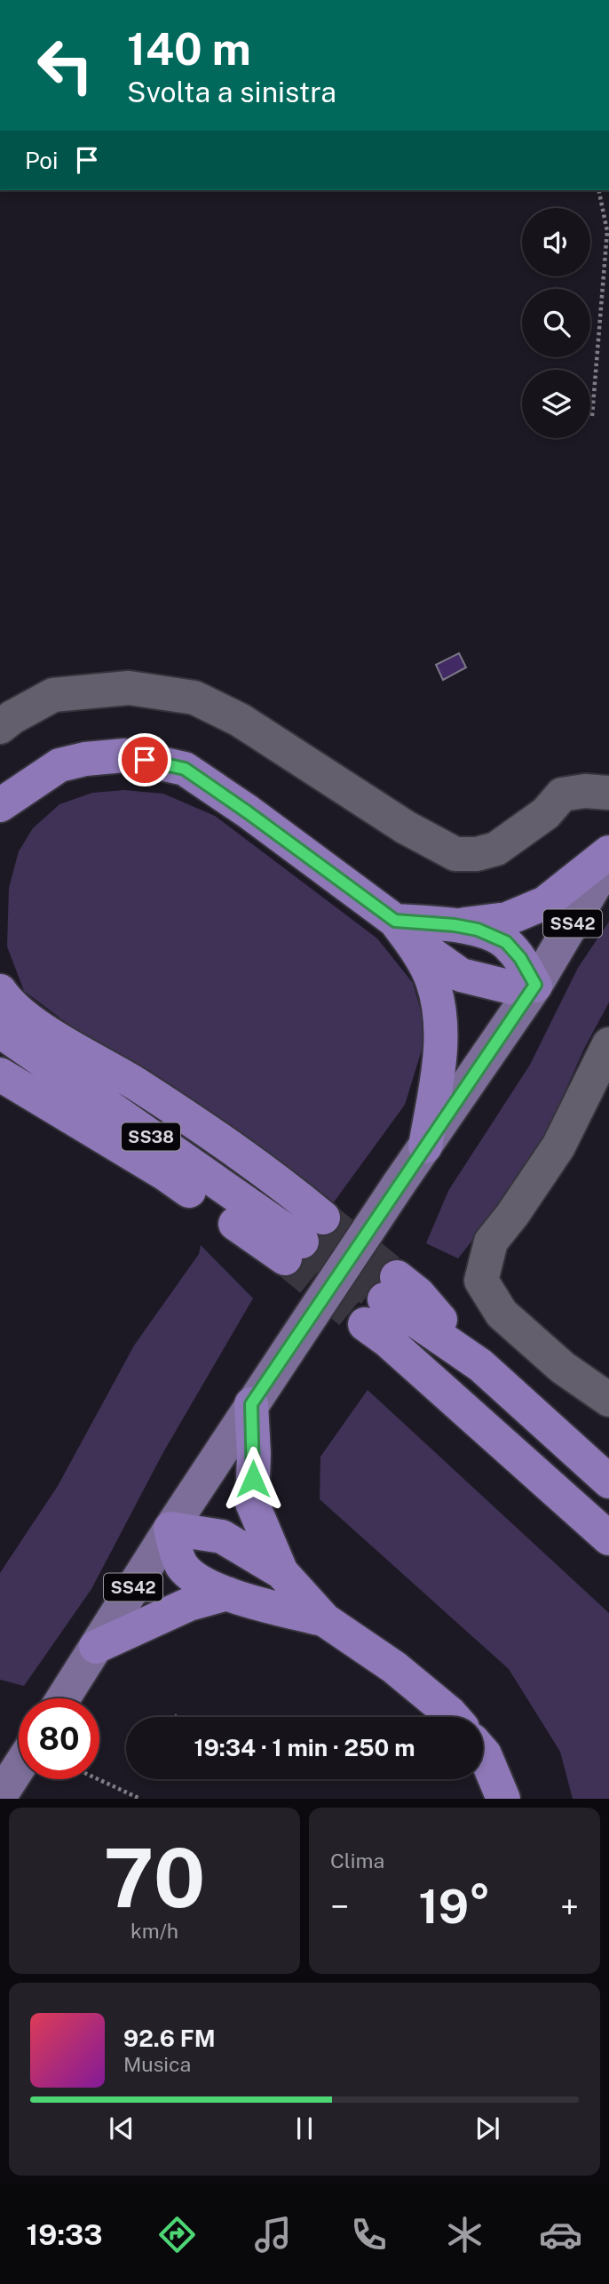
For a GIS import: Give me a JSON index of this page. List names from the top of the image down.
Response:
{
  "streets": {
    "highway": ["SS38"],
    "main road": ["SS42"]
  },
  "page": {
    "turn": ["140 m", "Svolta a sinistra"],
    "then": "Poi",
    "limit": "80",
    "trip": "19:34 · 1 min · 250 m",
    "tile": [
      ["70", "km/h"],
      "Clima"
    ],
    "heat": ["−", "19°", "+"],
    "song": ["92.6 FM", "Musica"],
    "tabs": "19:33"
  }
}
